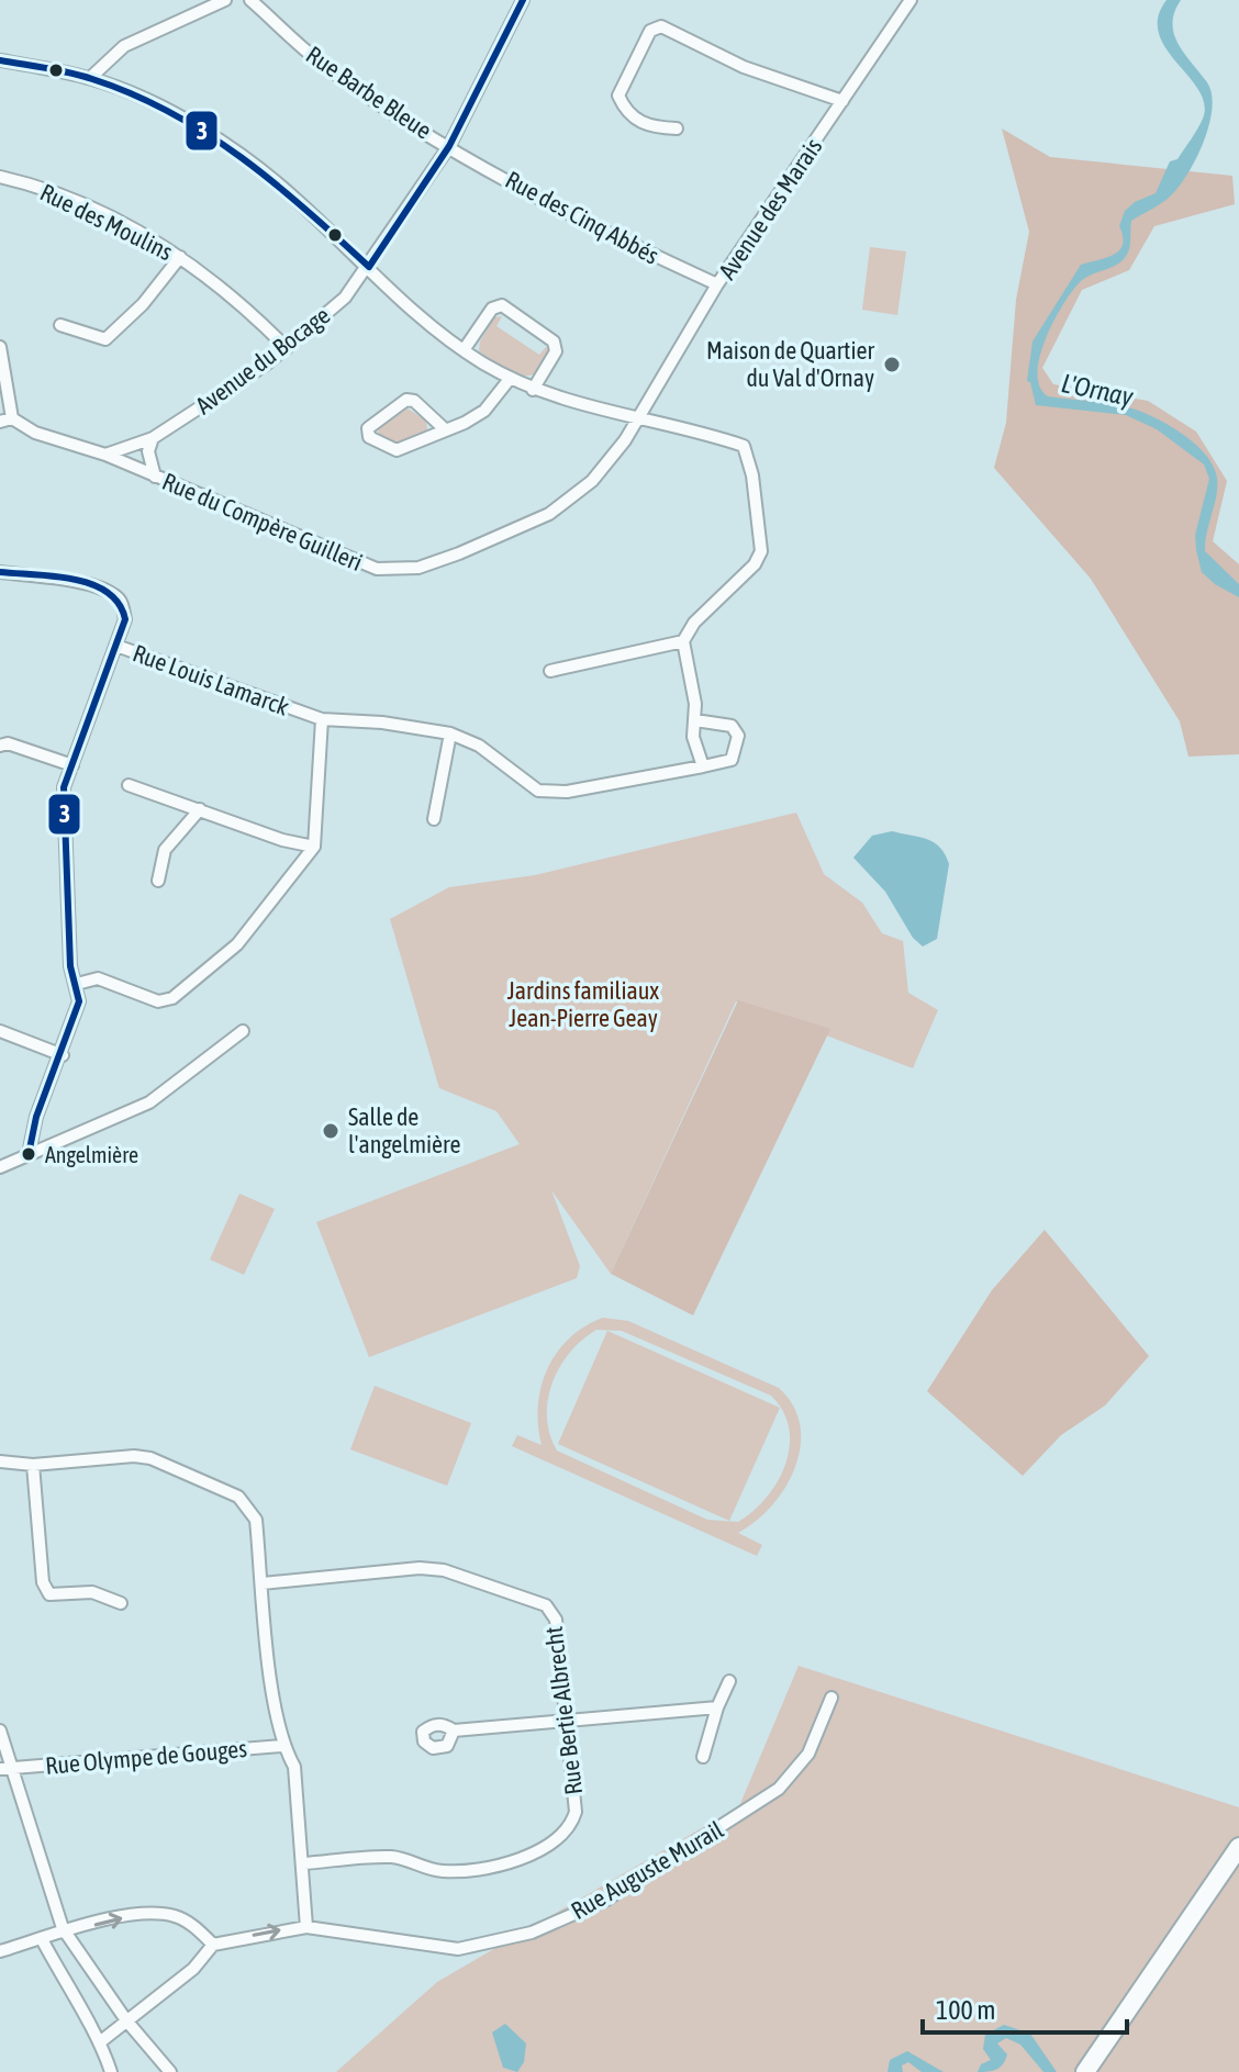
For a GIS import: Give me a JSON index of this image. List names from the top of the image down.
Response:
{
  "streets": {
    "street": [
      "Rue Barbe Bleue",
      "Avenue des Marais",
      "Rue des Cinq Abbés",
      "Rue des Moulins",
      "Avenue du Bocage",
      "Rue du Compère Guilleri",
      "Rue Louis Lamarck",
      "Rue Bertie Albrecht",
      "Rue Olympe de Gouges",
      "Rue Auguste Murail"
    ]
  },
  "crossings": [
    ["Rue Barbe Bleue", "Rue des Cinq Abbés"],
    ["Rue Barbe Bleue", "Avenue du Bocage"],
    ["Avenue des Marais", "Rue des Cinq Abbés"],
    ["Avenue des Marais", "Rue du Compère Guilleri"],
    ["Rue des Cinq Abbés", "Avenue du Bocage"],
    ["Rue des Moulins", "Avenue du Bocage"],
    ["Avenue du Bocage", "Rue du Compère Guilleri"]
  ],
  "water": ["L'Ornay"],
  "parks": ["Jardins familiaux Jean-Pierre Geay"],
  "places": ["Maison de Quartier du Val d'Ornay", "Salle de l'angelmière", "Angelmière"],
  "lines": ["transit line 3"],
  "scale_bar": "100 m"
}
